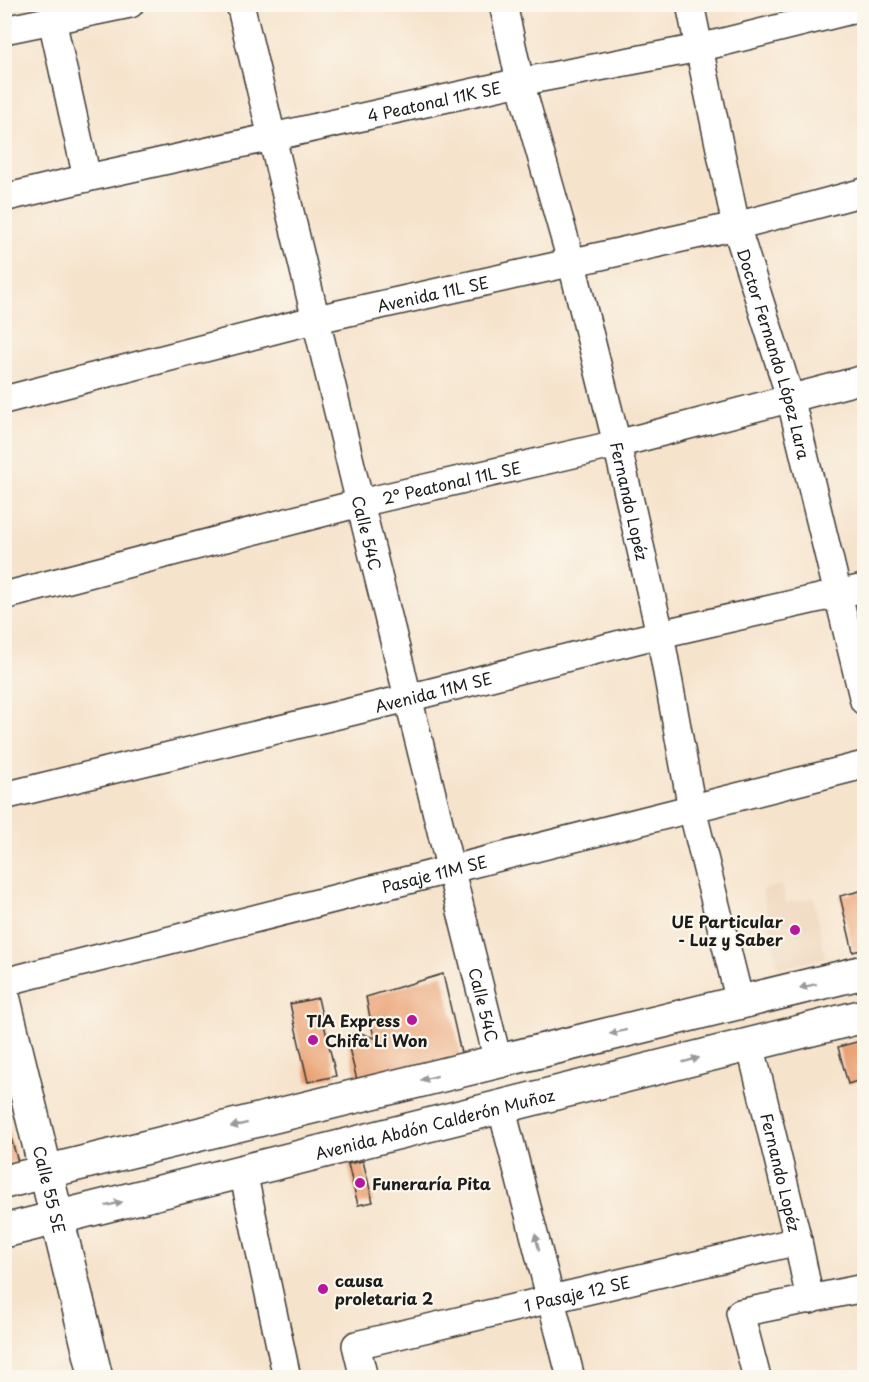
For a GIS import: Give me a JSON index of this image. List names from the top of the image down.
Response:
{
  "streets": {
    "main road": ["Avenida Abdón Calderón Muñoz", "Calle 55 SE"],
    "street": [
      "4 Peatonal 11K SE",
      "Avenida 11L SE",
      "Doctor Fernando López Lara",
      "2° Peatonal 11L SE",
      "Fernando Lopéz",
      "Calle 54C",
      "Avenida 11M SE",
      "Pasaje 11M SE",
      "1 Pasaje 12 SE"
    ]
  },
  "crossings": [
    ["4 Peatonal 11K SE", "Doctor Fernando López Lara"],
    ["4 Peatonal 11K SE", "Fernando Lopéz"],
    ["4 Peatonal 11K SE", "Calle 54C"],
    ["Avenida 11L SE", "Doctor Fernando López Lara"],
    ["Avenida 11L SE", "Fernando Lopéz"],
    ["Avenida 11L SE", "Calle 54C"],
    ["Doctor Fernando López Lara", "2° Peatonal 11L SE"],
    ["Doctor Fernando López Lara", "Avenida 11M SE"],
    ["2° Peatonal 11L SE", "Fernando Lopéz"],
    ["2° Peatonal 11L SE", "Calle 54C"],
    ["Fernando Lopéz", "Avenida 11M SE"],
    ["Fernando Lopéz", "Pasaje 11M SE"],
    ["Fernando Lopéz", "Avenida Abdón Calderón Muñoz"],
    ["Fernando Lopéz", "1 Pasaje 12 SE"],
    ["Calle 54C", "Avenida 11M SE"],
    ["Calle 54C", "Pasaje 11M SE"],
    ["Avenida Abdón Calderón Muñoz", "Calle 55 SE"]
  ],
  "places": [
    "UE Particular - Luz y Saber",
    "TIA Express",
    "Chifa Li Won",
    "Funeraría Pita",
    "causa proletaria 2"
  ]
}
